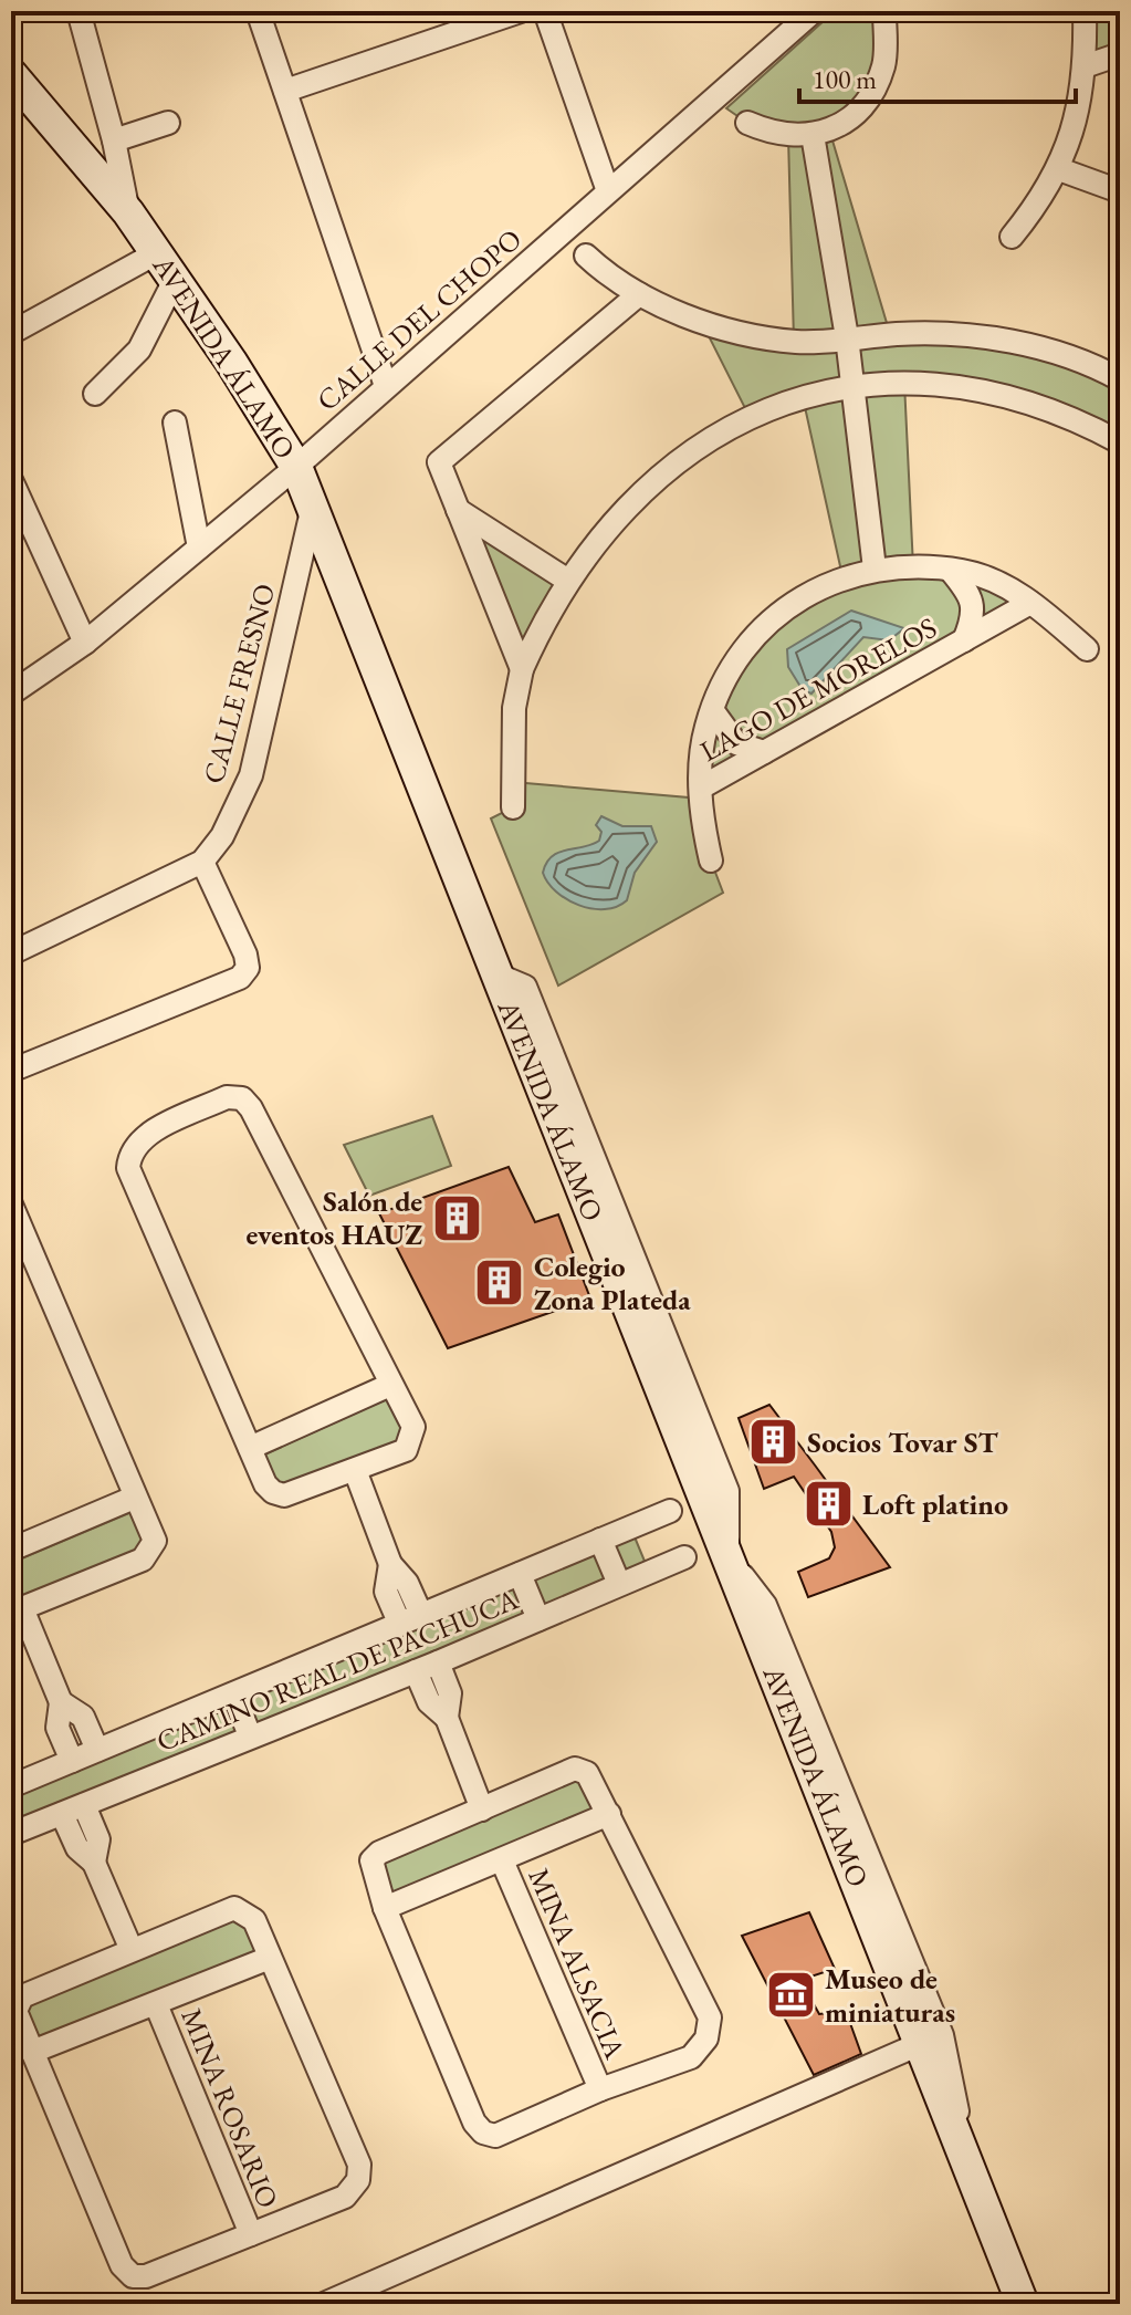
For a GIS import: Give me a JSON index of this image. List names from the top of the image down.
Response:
{
  "streets": {
    "street": [
      "CALLE DEL CHOPO",
      "AVENIDA ÁLAMO",
      "CALLE FRESNO",
      "LAGO DE MORELOS",
      "CAMINO REAL DE PACHUCA",
      "MINA ALSACIA",
      "MINA ROSARIO"
    ]
  },
  "crossings": [
    ["CALLE DEL CHOPO", "AVENIDA ÁLAMO"],
    ["AVENIDA ÁLAMO", "CALLE FRESNO"]
  ],
  "places": {
    "building": [
      "Salón de eventos HAUZ",
      "Colegio Zona Plateda",
      "Socios Tovar ST",
      "Loft platino"
    ],
    "museum": ["Museo de miniaturas"]
  },
  "scale_bar": "100 m"
}
